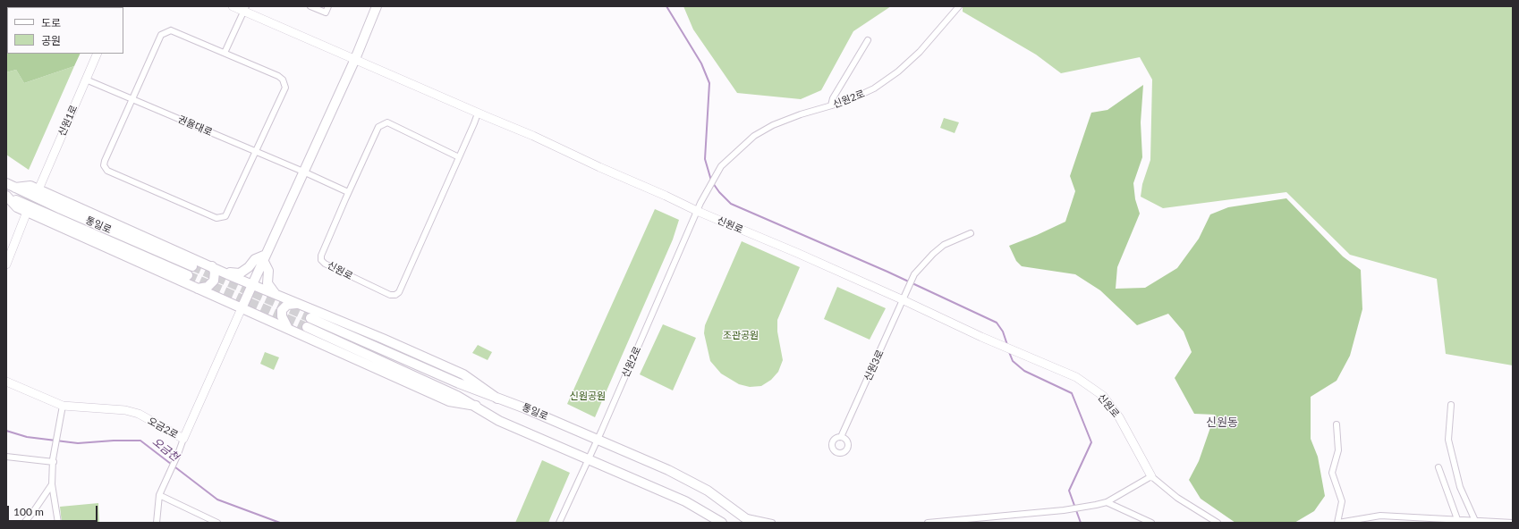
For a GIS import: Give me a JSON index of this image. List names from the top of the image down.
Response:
{
  "streets": {
    "main road": ["통일로"],
    "street": [
      "신원2로",
      "신원1로",
      "권율대로",
      "신원로",
      "신원3로",
      "오금2로"
    ]
  },
  "crossings": [
    ["신원2로", "통일로"],
    ["신원2로", "신원로"],
    ["신원1로", "권율대로"],
    ["권율대로", "신원로"],
    ["신원로", "신원3로"]
  ],
  "districts": ["신원동"],
  "water": ["오금천"],
  "parks": ["조관공원", "신원공원"],
  "legend": ["도로", "공원"],
  "scale_bar": "100 m"
}
